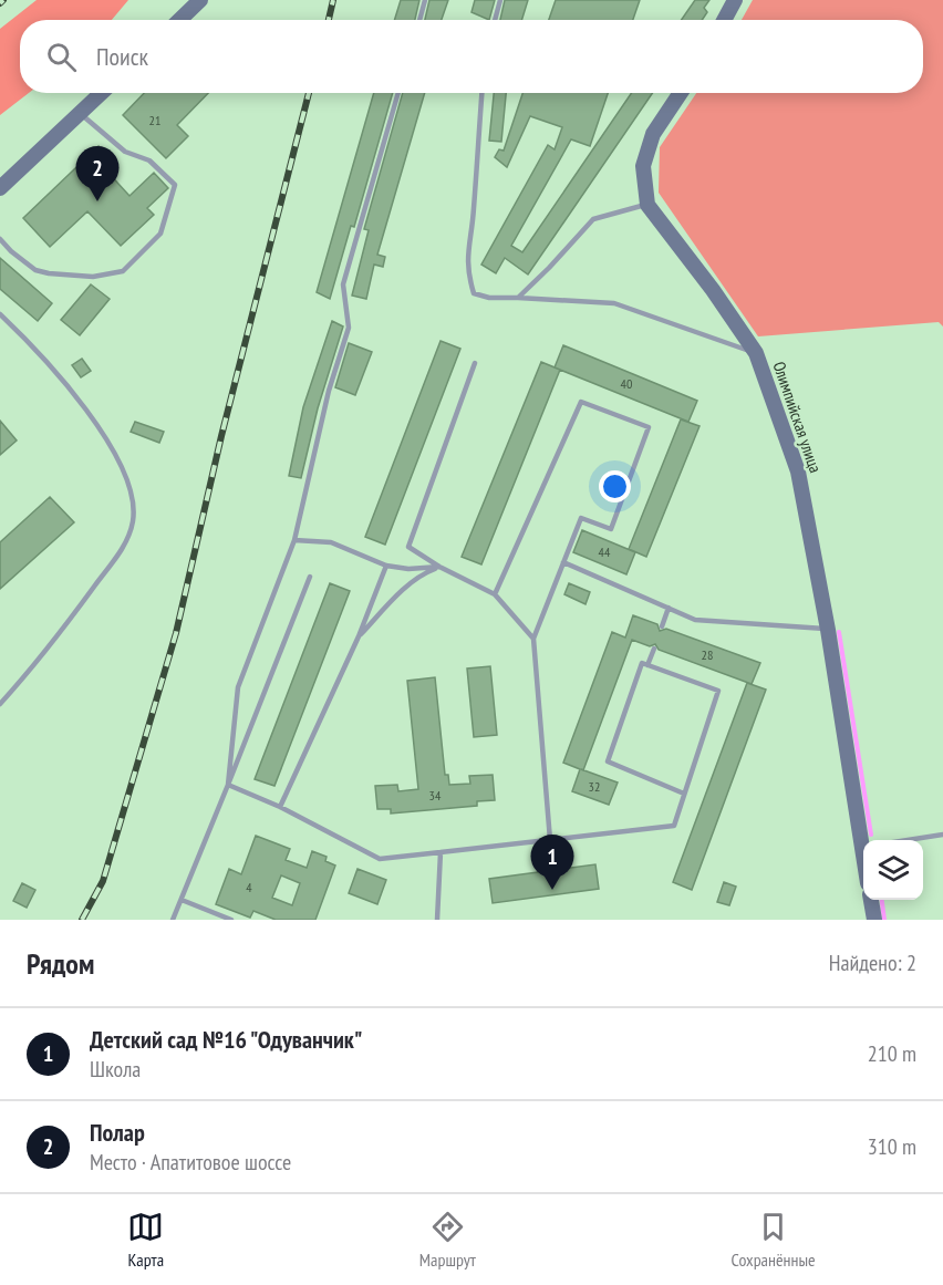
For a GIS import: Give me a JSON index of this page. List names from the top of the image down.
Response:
{
  "streets": {
    "street": ["Олимпийская улица"]
  },
  "house_numbers": [
    "21",
    "40",
    "44",
    "28",
    "32",
    "34",
    "4"
  ],
  "page": {
    "search": "Поиск",
    "pins": ["2", "1"],
    "heading": ["Рядом", "Найдено: 2"],
    "list": [
      {
        "mark": "1",
        "name": "Детский сад №16 \"Одуванчик\"",
        "note": "Школа",
        "value": "210 m"
      },
      {
        "mark": "2",
        "name": "Полар",
        "note": "Место · Апатитовое шоссе",
        "value": "310 m"
      }
    ],
    "nav": ["Карта", "Маршрут", "Сохранённые"]
  }
}
